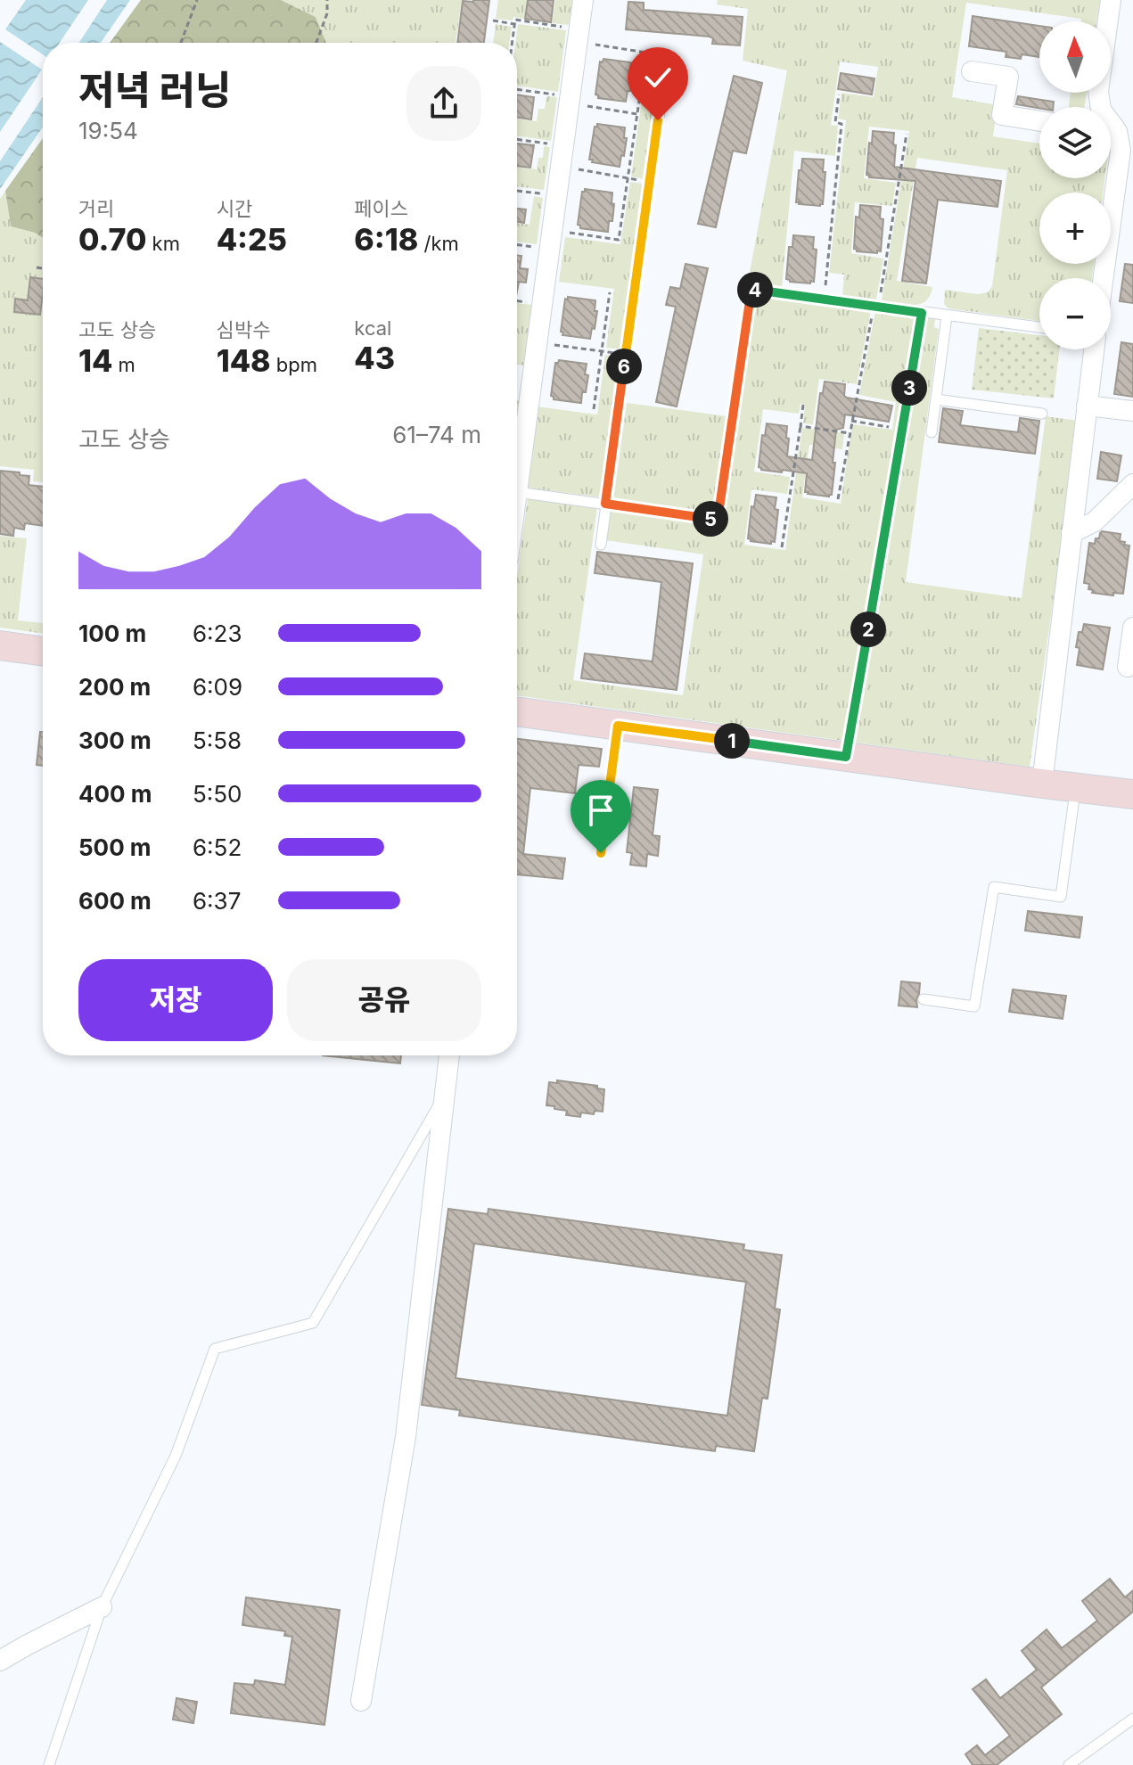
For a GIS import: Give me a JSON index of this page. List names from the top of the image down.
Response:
{
  "north": "top",
  "page": {
    "map_buttons": ["+", "−"],
    "heading": ["저녁 러닝", "19:54"],
    "stats": [
      ["거리", "0.70 km"],
      ["시간", "4:25"],
      ["페이스", "6:18 /km"],
      ["고도 상승", "14 m"],
      ["심박수", "148 bpm"],
      ["kcal", "43"]
    ],
    "pins": [
      "4",
      "6",
      "3",
      "5",
      "2",
      "1"
    ],
    "chart": ["고도 상승", "61–74 m"],
    "list": [
      {
        "name": "100 m",
        "note": "6:23"
      },
      {
        "name": "200 m",
        "note": "6:09"
      },
      {
        "name": "300 m",
        "note": "5:58"
      },
      {
        "name": "400 m",
        "note": "5:50"
      },
      {
        "name": "500 m",
        "note": "6:52"
      },
      {
        "name": "600 m",
        "note": "6:37"
      }
    ],
    "buttons": ["저장", "공유"]
  }
}
